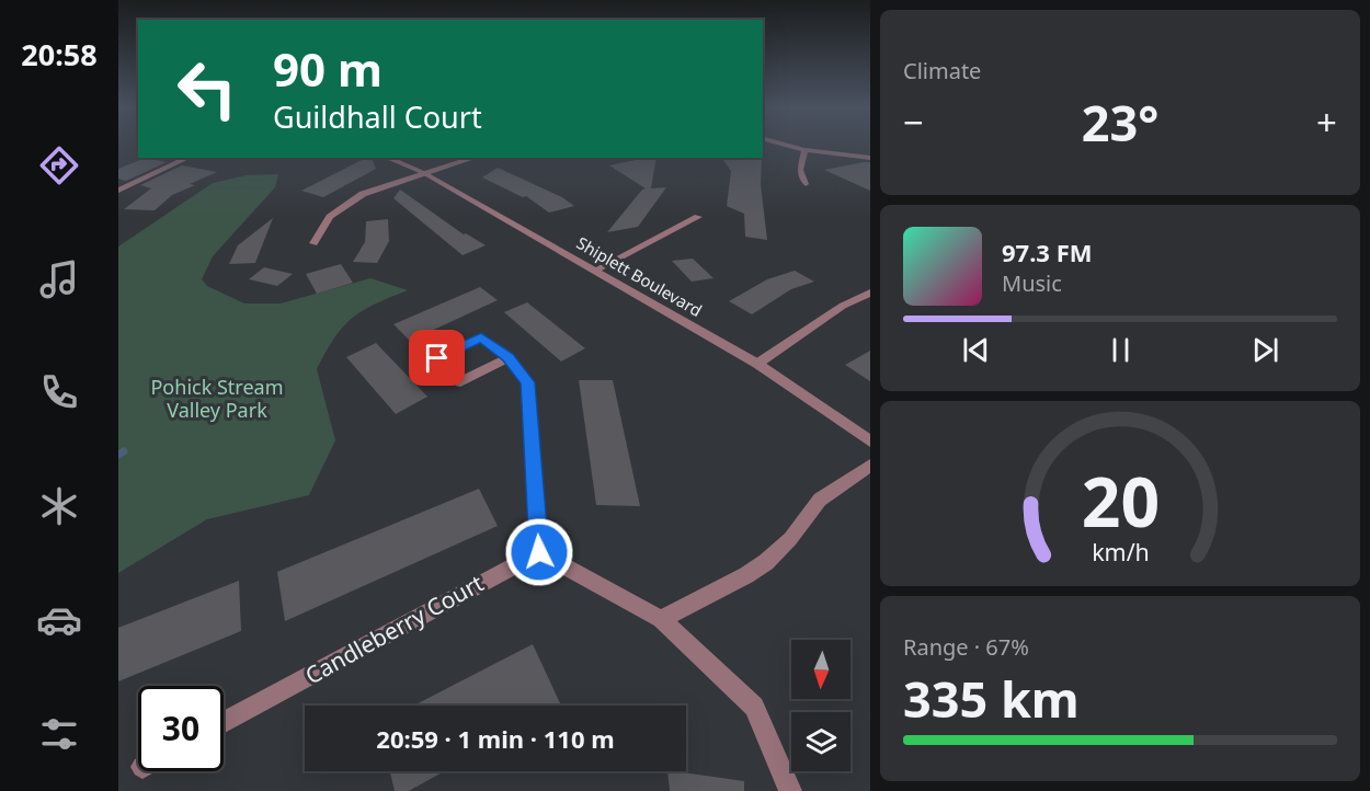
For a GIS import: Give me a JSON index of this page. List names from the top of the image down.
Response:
{
  "streets": {
    "street": ["Shiplett Boulevard", "Candleberry Court"]
  },
  "parks": ["Pohick Stream Valley Park"],
  "north": "bottom",
  "page": {
    "tabs": "20:58",
    "tile": [
      "Climate",
      ["Range · 67%", "335 km"]
    ],
    "turn": ["90 m", "Guildhall Court"],
    "heat": ["−", "23°", "+"],
    "song": ["97.3 FM", "Music"],
    "limit": "30",
    "trip": "20:59 · 1 min · 110 m",
    "gauge": ["20", "km/h"]
  }
}
